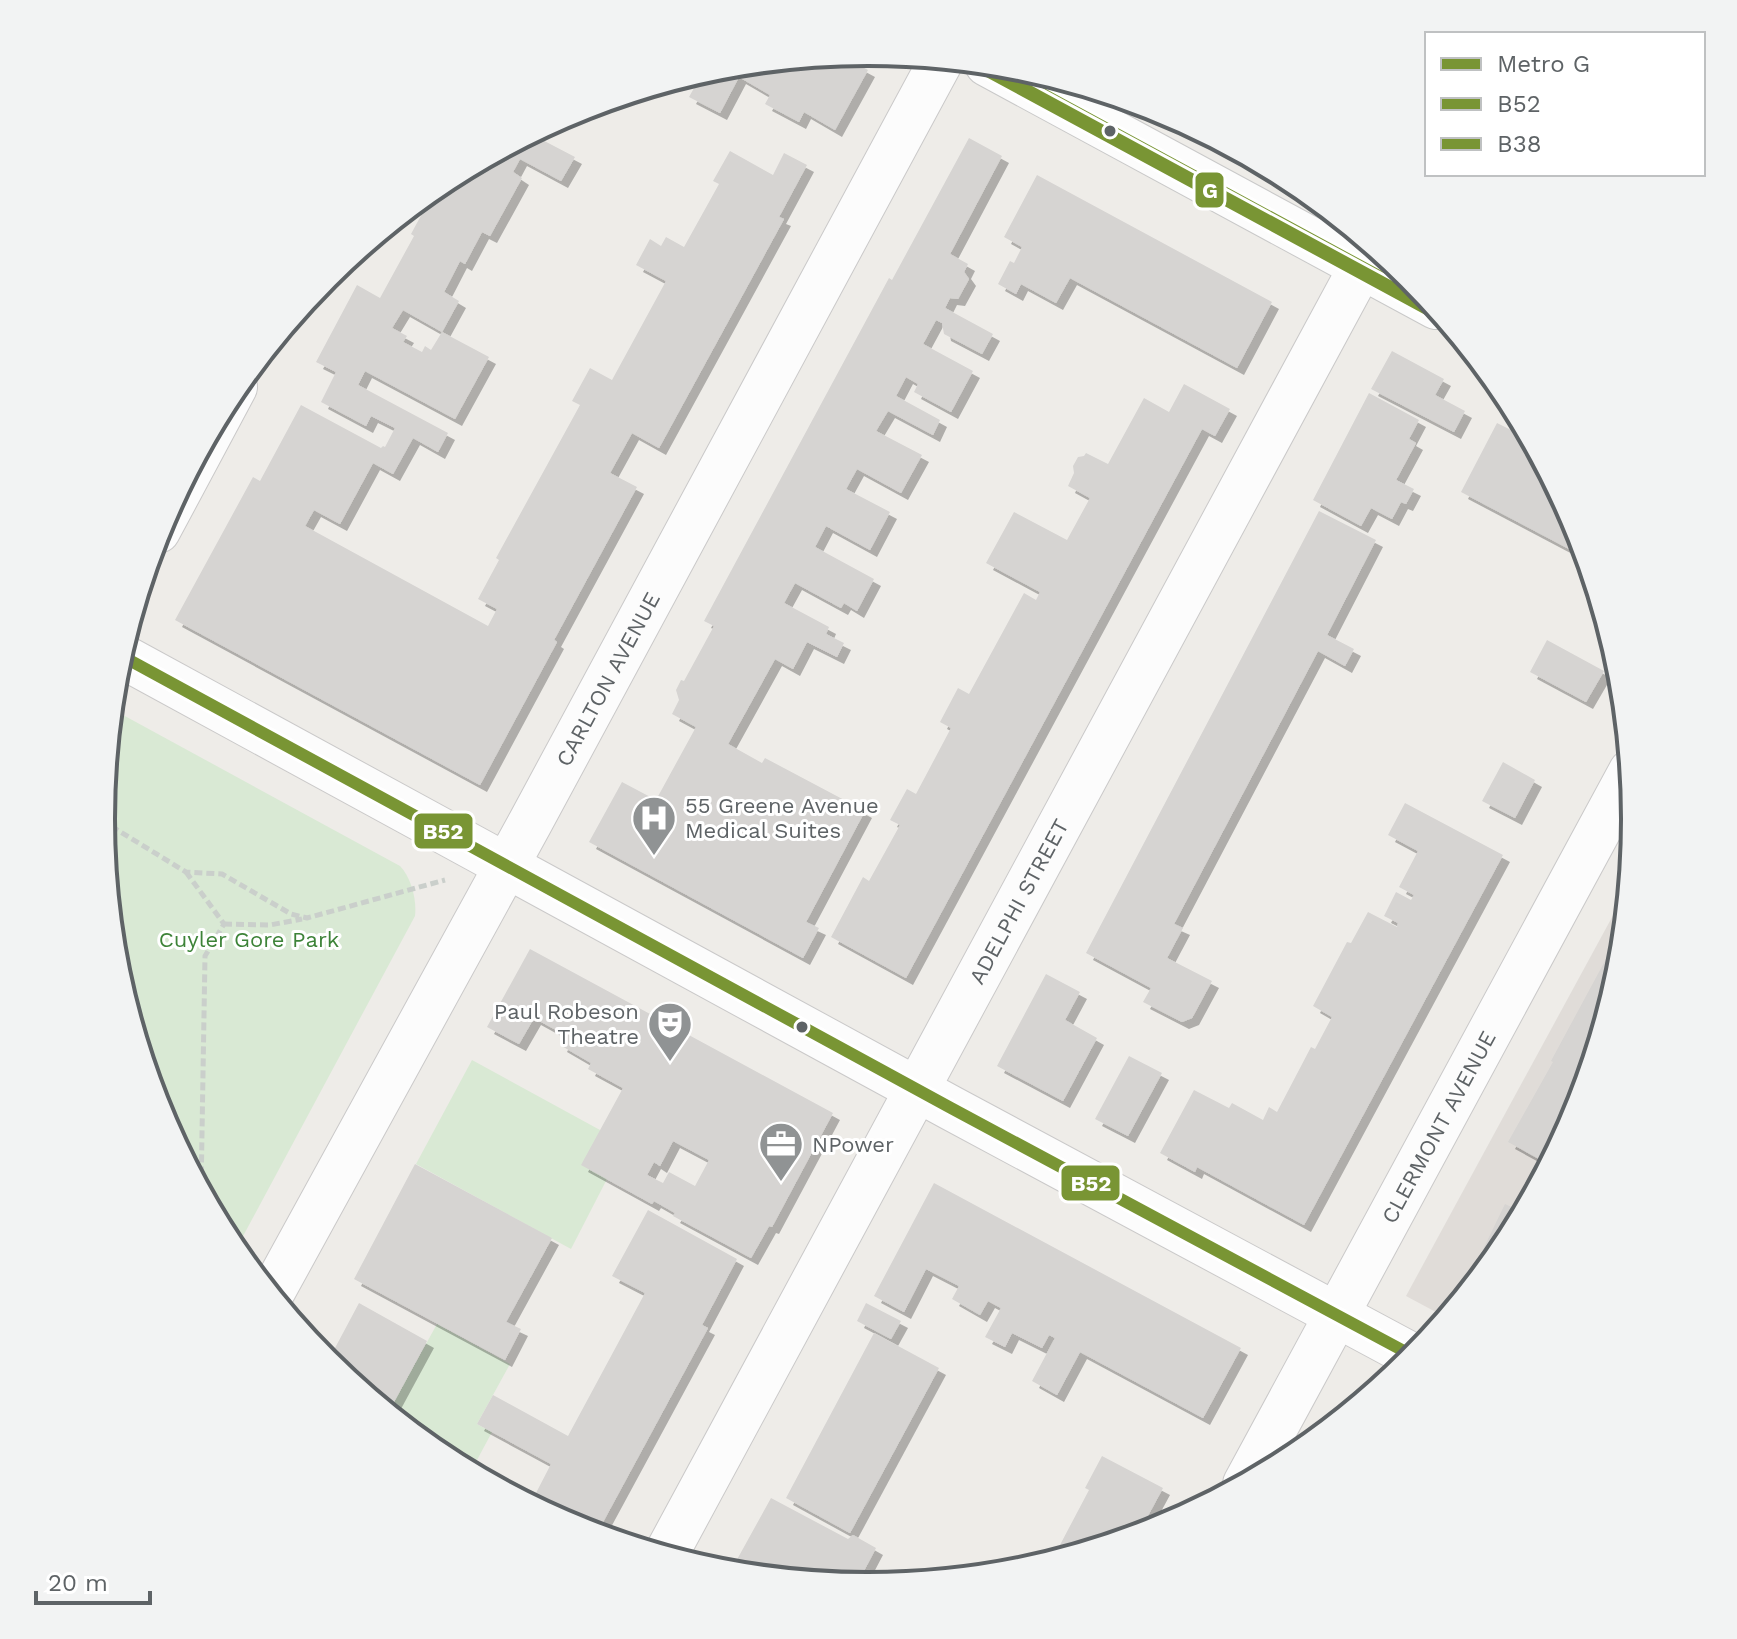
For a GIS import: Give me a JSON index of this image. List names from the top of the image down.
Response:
{
  "streets": {
    "street": ["CARLTON AVENUE", "ADELPHI STREET", "CLERMONT AVENUE"]
  },
  "parks": ["Cuyler Gore Park"],
  "places": {
    "hospital": ["55 Greene Avenue Medical Suites"],
    "theatre": ["Paul Robeson Theatre"],
    "office": ["NPower"]
  },
  "lines": ["metro line G", "transit line B38", "transit line B52"],
  "legend": ["Metro G", "B52", "B38"],
  "scale_bar": "20 m"
}
